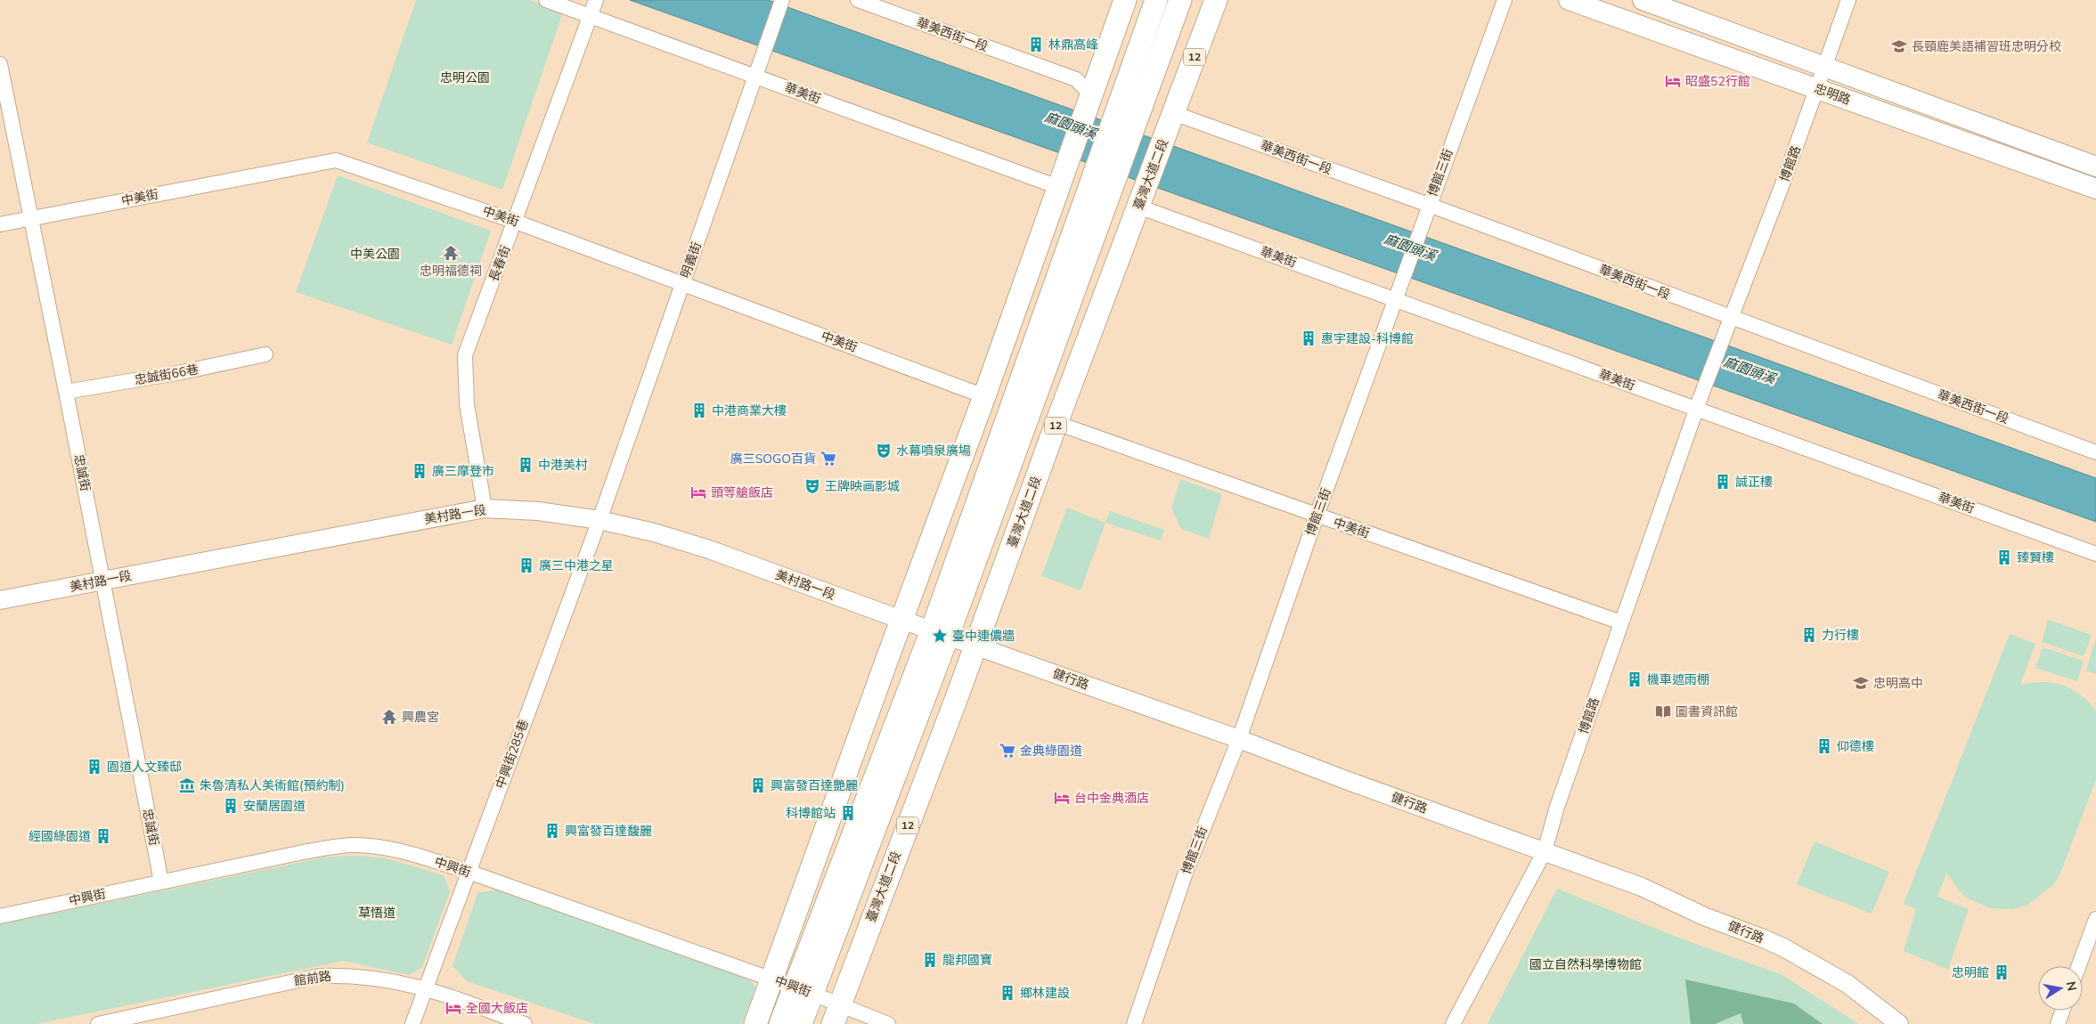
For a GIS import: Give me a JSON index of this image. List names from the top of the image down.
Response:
{
  "streets": {
    "main road": ["12", "忠明路", "臺灣大道二段"],
    "street": [
      "華美西街一段",
      "華美街",
      "博館路",
      "博館三街",
      "中美街",
      "明義街",
      "長春街",
      "忠誠街66巷",
      "忠誠街",
      "美村路一段",
      "健行路",
      "中興街285巷",
      "中興街",
      "館前路"
    ]
  },
  "crossings": [
    ["華美西街一段", "博館路"],
    ["華美西街一段", "博館三街"],
    ["華美西街一段", "臺灣大道二段"],
    ["華美街", "博館路"],
    ["華美街", "博館三街"],
    ["華美街", "臺灣大道二段"],
    ["華美街", "明義街"],
    ["華美街", "長春街"],
    ["忠明路", "博館路"],
    ["博館路", "中美街"],
    ["博館路", "健行路"],
    ["博館三街", "中美街"],
    ["博館三街", "健行路"],
    ["臺灣大道二段", "中美街"],
    ["臺灣大道二段", "健行路"],
    ["臺灣大道二段", "中興街"],
    ["中美街", "明義街"],
    ["中美街", "長春街"],
    ["中美街", "忠誠街"],
    ["明義街", "美村路一段"],
    ["明義街", "中興街285巷"],
    ["長春街", "美村路一段"],
    ["忠誠街66巷", "忠誠街"],
    ["忠誠街", "美村路一段"],
    ["忠誠街", "中興街"],
    ["美村路一段", "健行路"],
    ["美村路一段", "中興街285巷"],
    ["中興街285巷", "中興街"],
    ["中興街285巷", "館前路"]
  ],
  "water": ["麻園頭溪"],
  "parks": [
    "忠明公園",
    "中美公園",
    "草悟道",
    "國立自然科學博物館"
  ],
  "places": {
    "building": [
      "林鼎高峰",
      "惠宇建設-科博館",
      "中港商業大樓",
      "中港美村",
      "廣三摩登市",
      "誠正樓",
      "臻賢樓",
      "廣三中港之星",
      "力行樓",
      "機車遮雨棚",
      "仰德樓",
      "園道人文臻邸",
      "興富發百達艷麗",
      "安蘭居園道",
      "科博館站",
      "興富發百達馥麗",
      "經國綠園道",
      "龍邦國寶",
      "忠明館",
      "鄉林建設"
    ],
    "school or university": ["長頸鹿美語補習班忠明分校", "忠明高中"],
    "hotel": [
      "昭盛52行館",
      "頭等艙飯店",
      "台中金典酒店",
      "全國大飯店"
    ],
    "temple": ["忠明福德祠", "興農宮"],
    "theatre": ["水幕噴泉廣場", "王牌映画影城"],
    "supermarket": ["廣三SOGO百貨", "金典綠園道"],
    "place": ["臺中連儂牆"],
    "library": ["圖書資訊館"],
    "museum": ["朱魯清私人美術館(預約制)"]
  },
  "north": "right"
}
